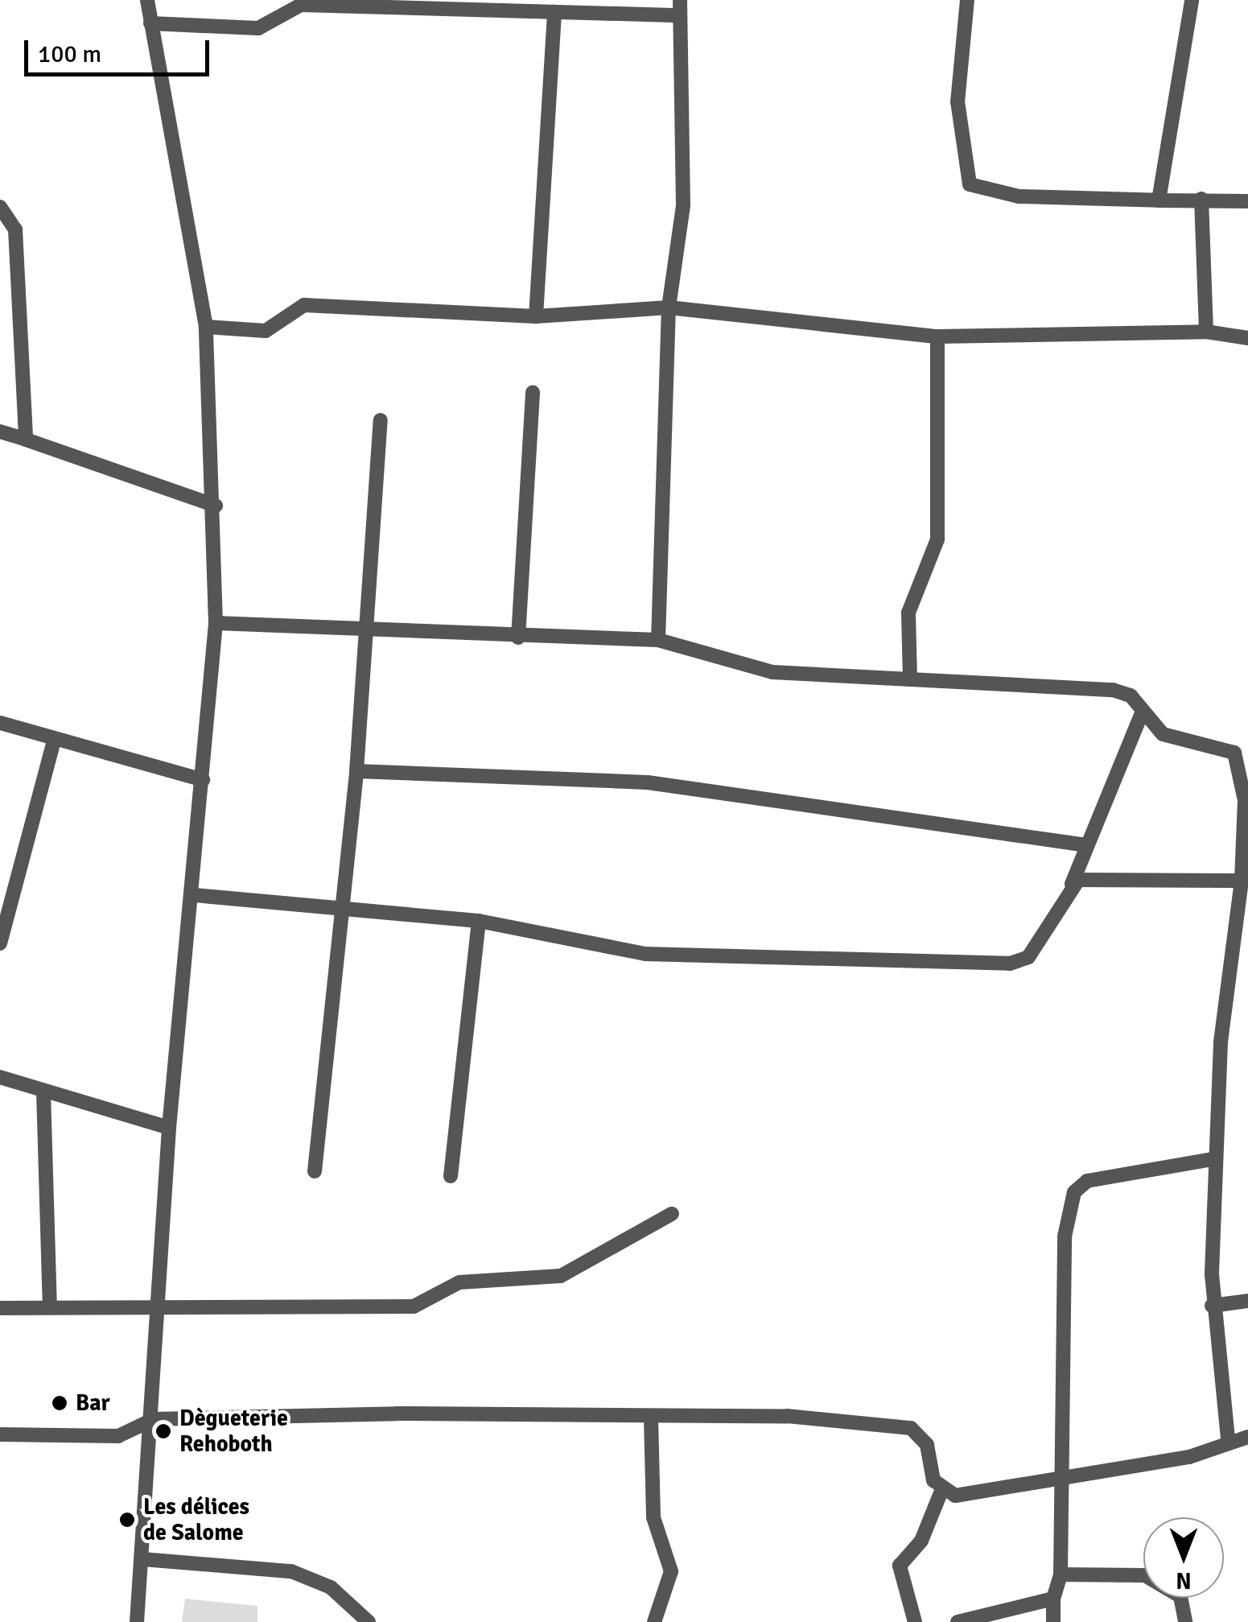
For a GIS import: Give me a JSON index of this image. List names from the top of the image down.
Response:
{
  "places": ["Bar", "Dègueterie Rehoboth", "Les délices de Salome"],
  "scale_bar": "100 m",
  "north": "bottom"
}
